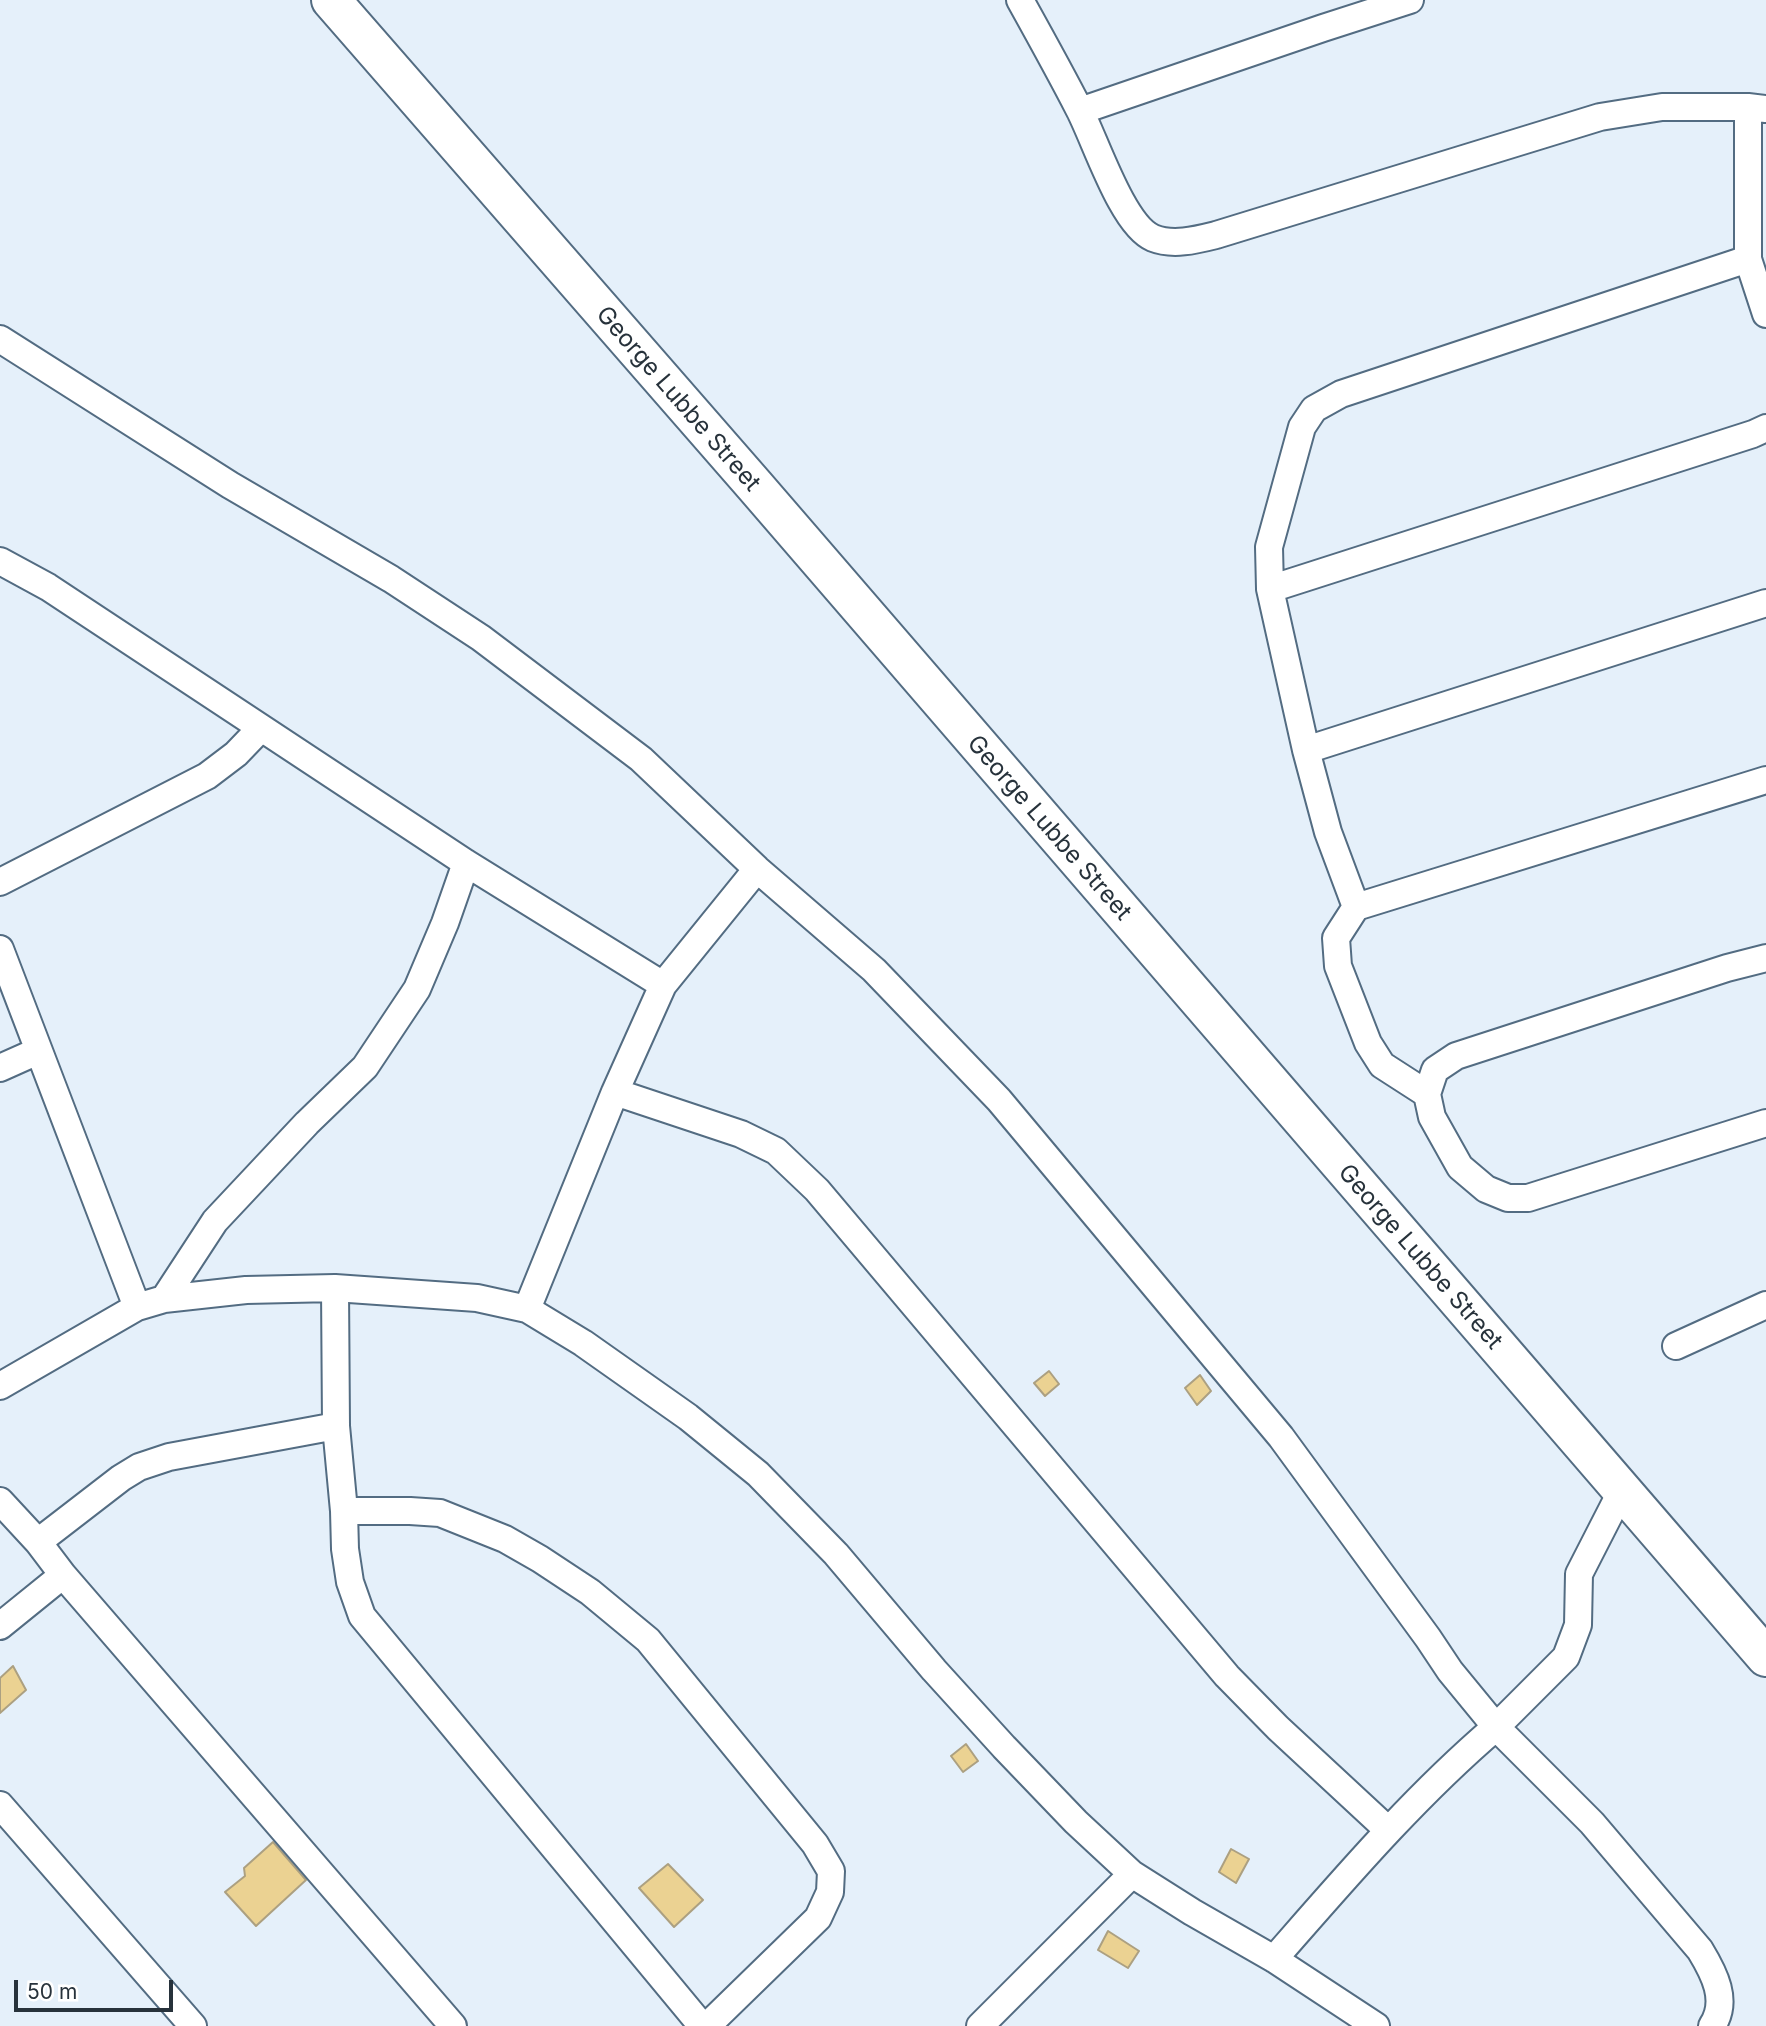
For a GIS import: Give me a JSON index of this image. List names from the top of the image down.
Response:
{
  "streets": {
    "main road": ["George Lubbe Street"]
  },
  "scale_bar": "50 m"
}
